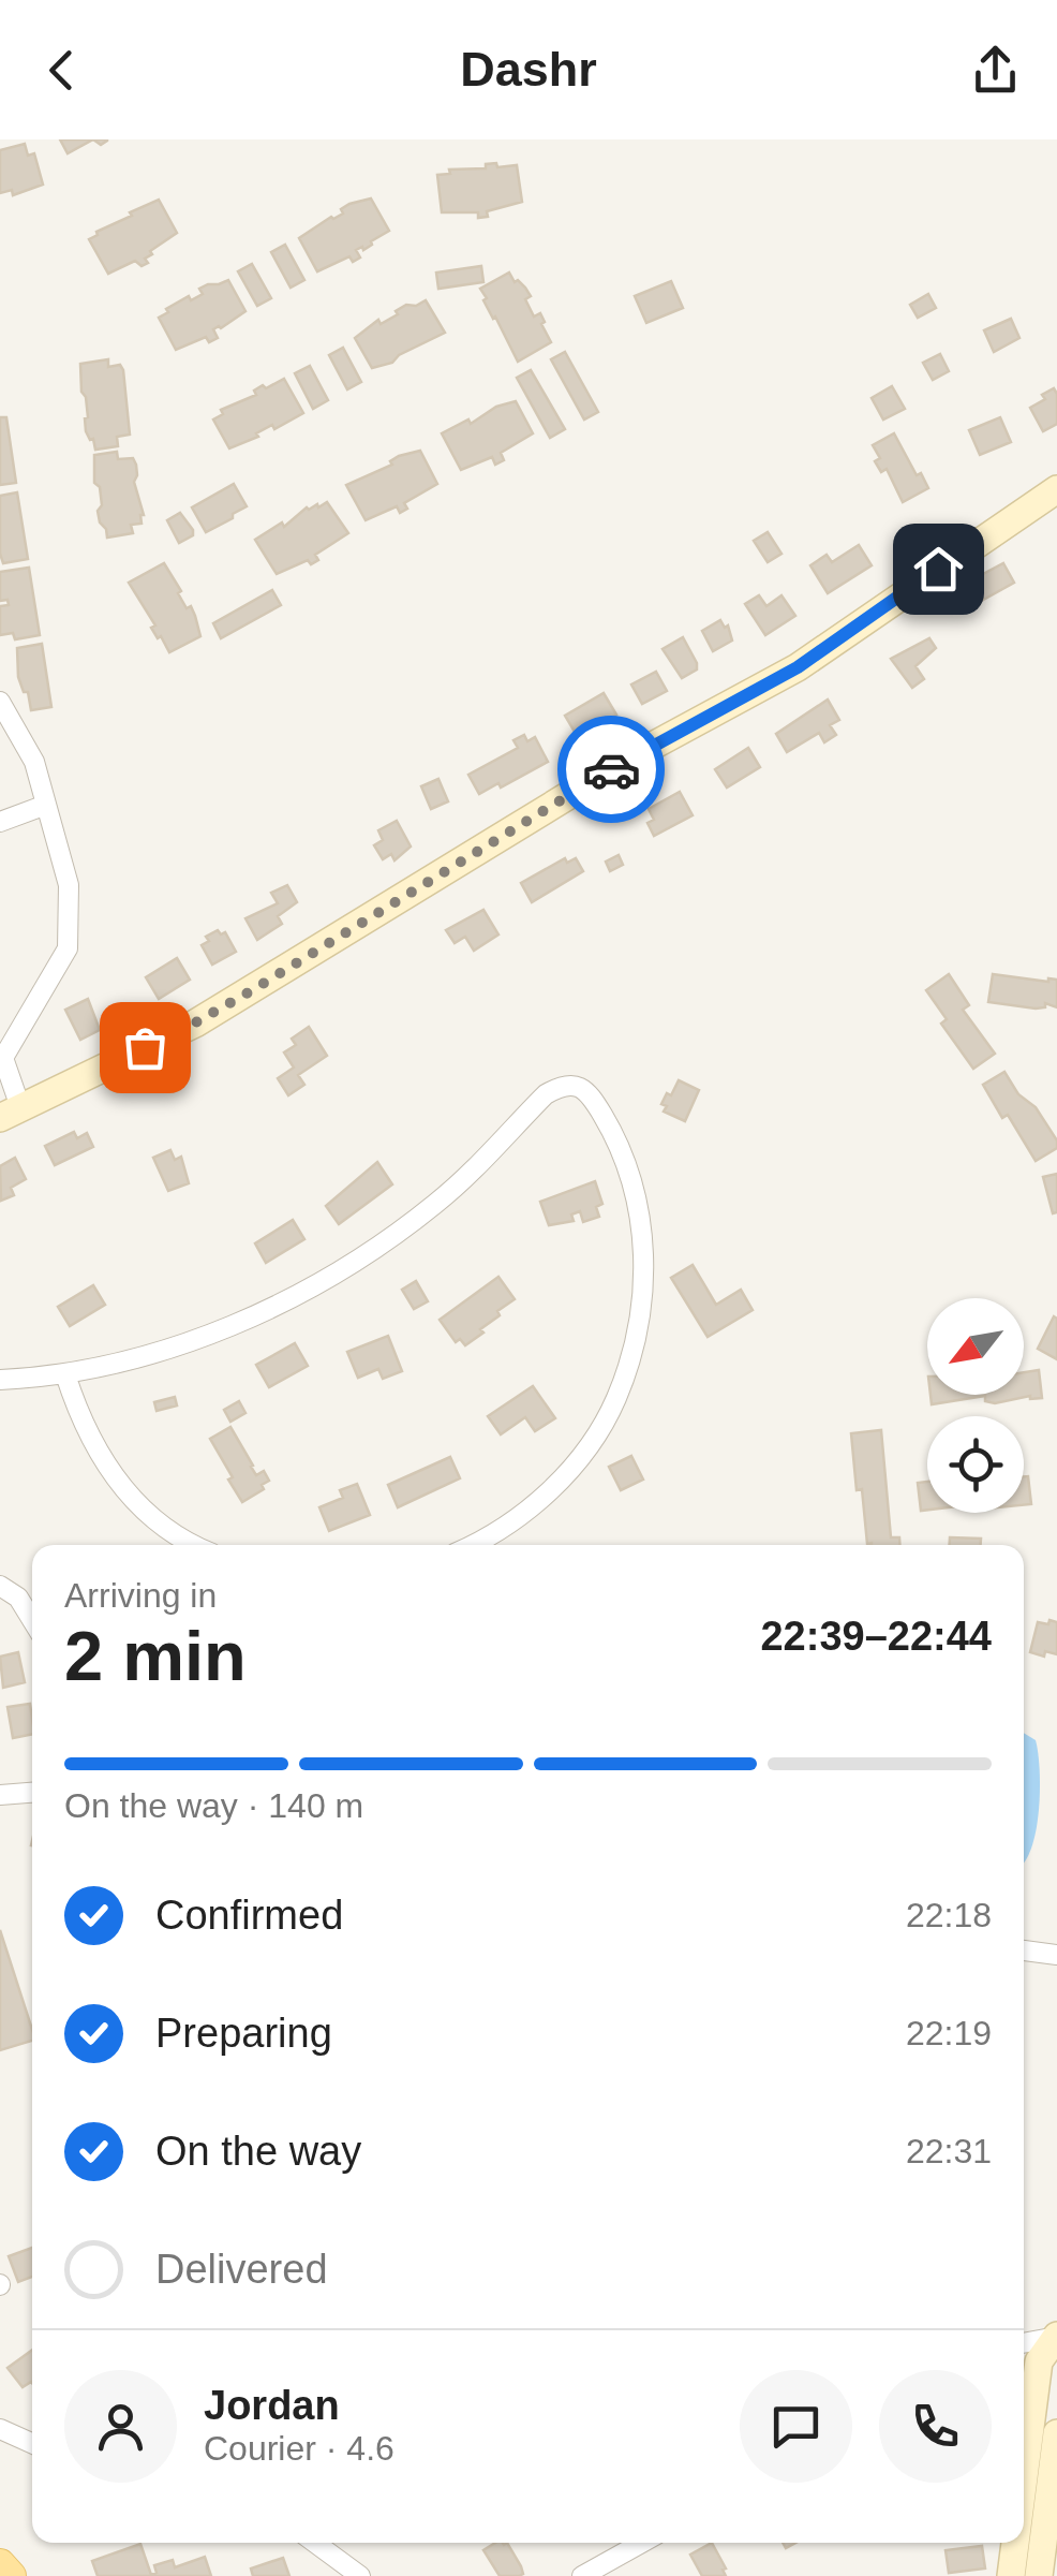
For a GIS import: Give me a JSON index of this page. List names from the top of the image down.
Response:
{
  "north": "bottom left",
  "page": {
    "header": "Dashr",
    "heading": ["2 min", "Arriving in", "22:39–22:44"],
    "panel": ["Jordan", "Courier · 4.6"],
    "bar": "On the way · 140 m",
    "list": [
      ["Confirmed", "22:18"],
      ["Preparing", "22:19"],
      ["On the way", "22:31"],
      "Delivered"
    ]
  }
}
